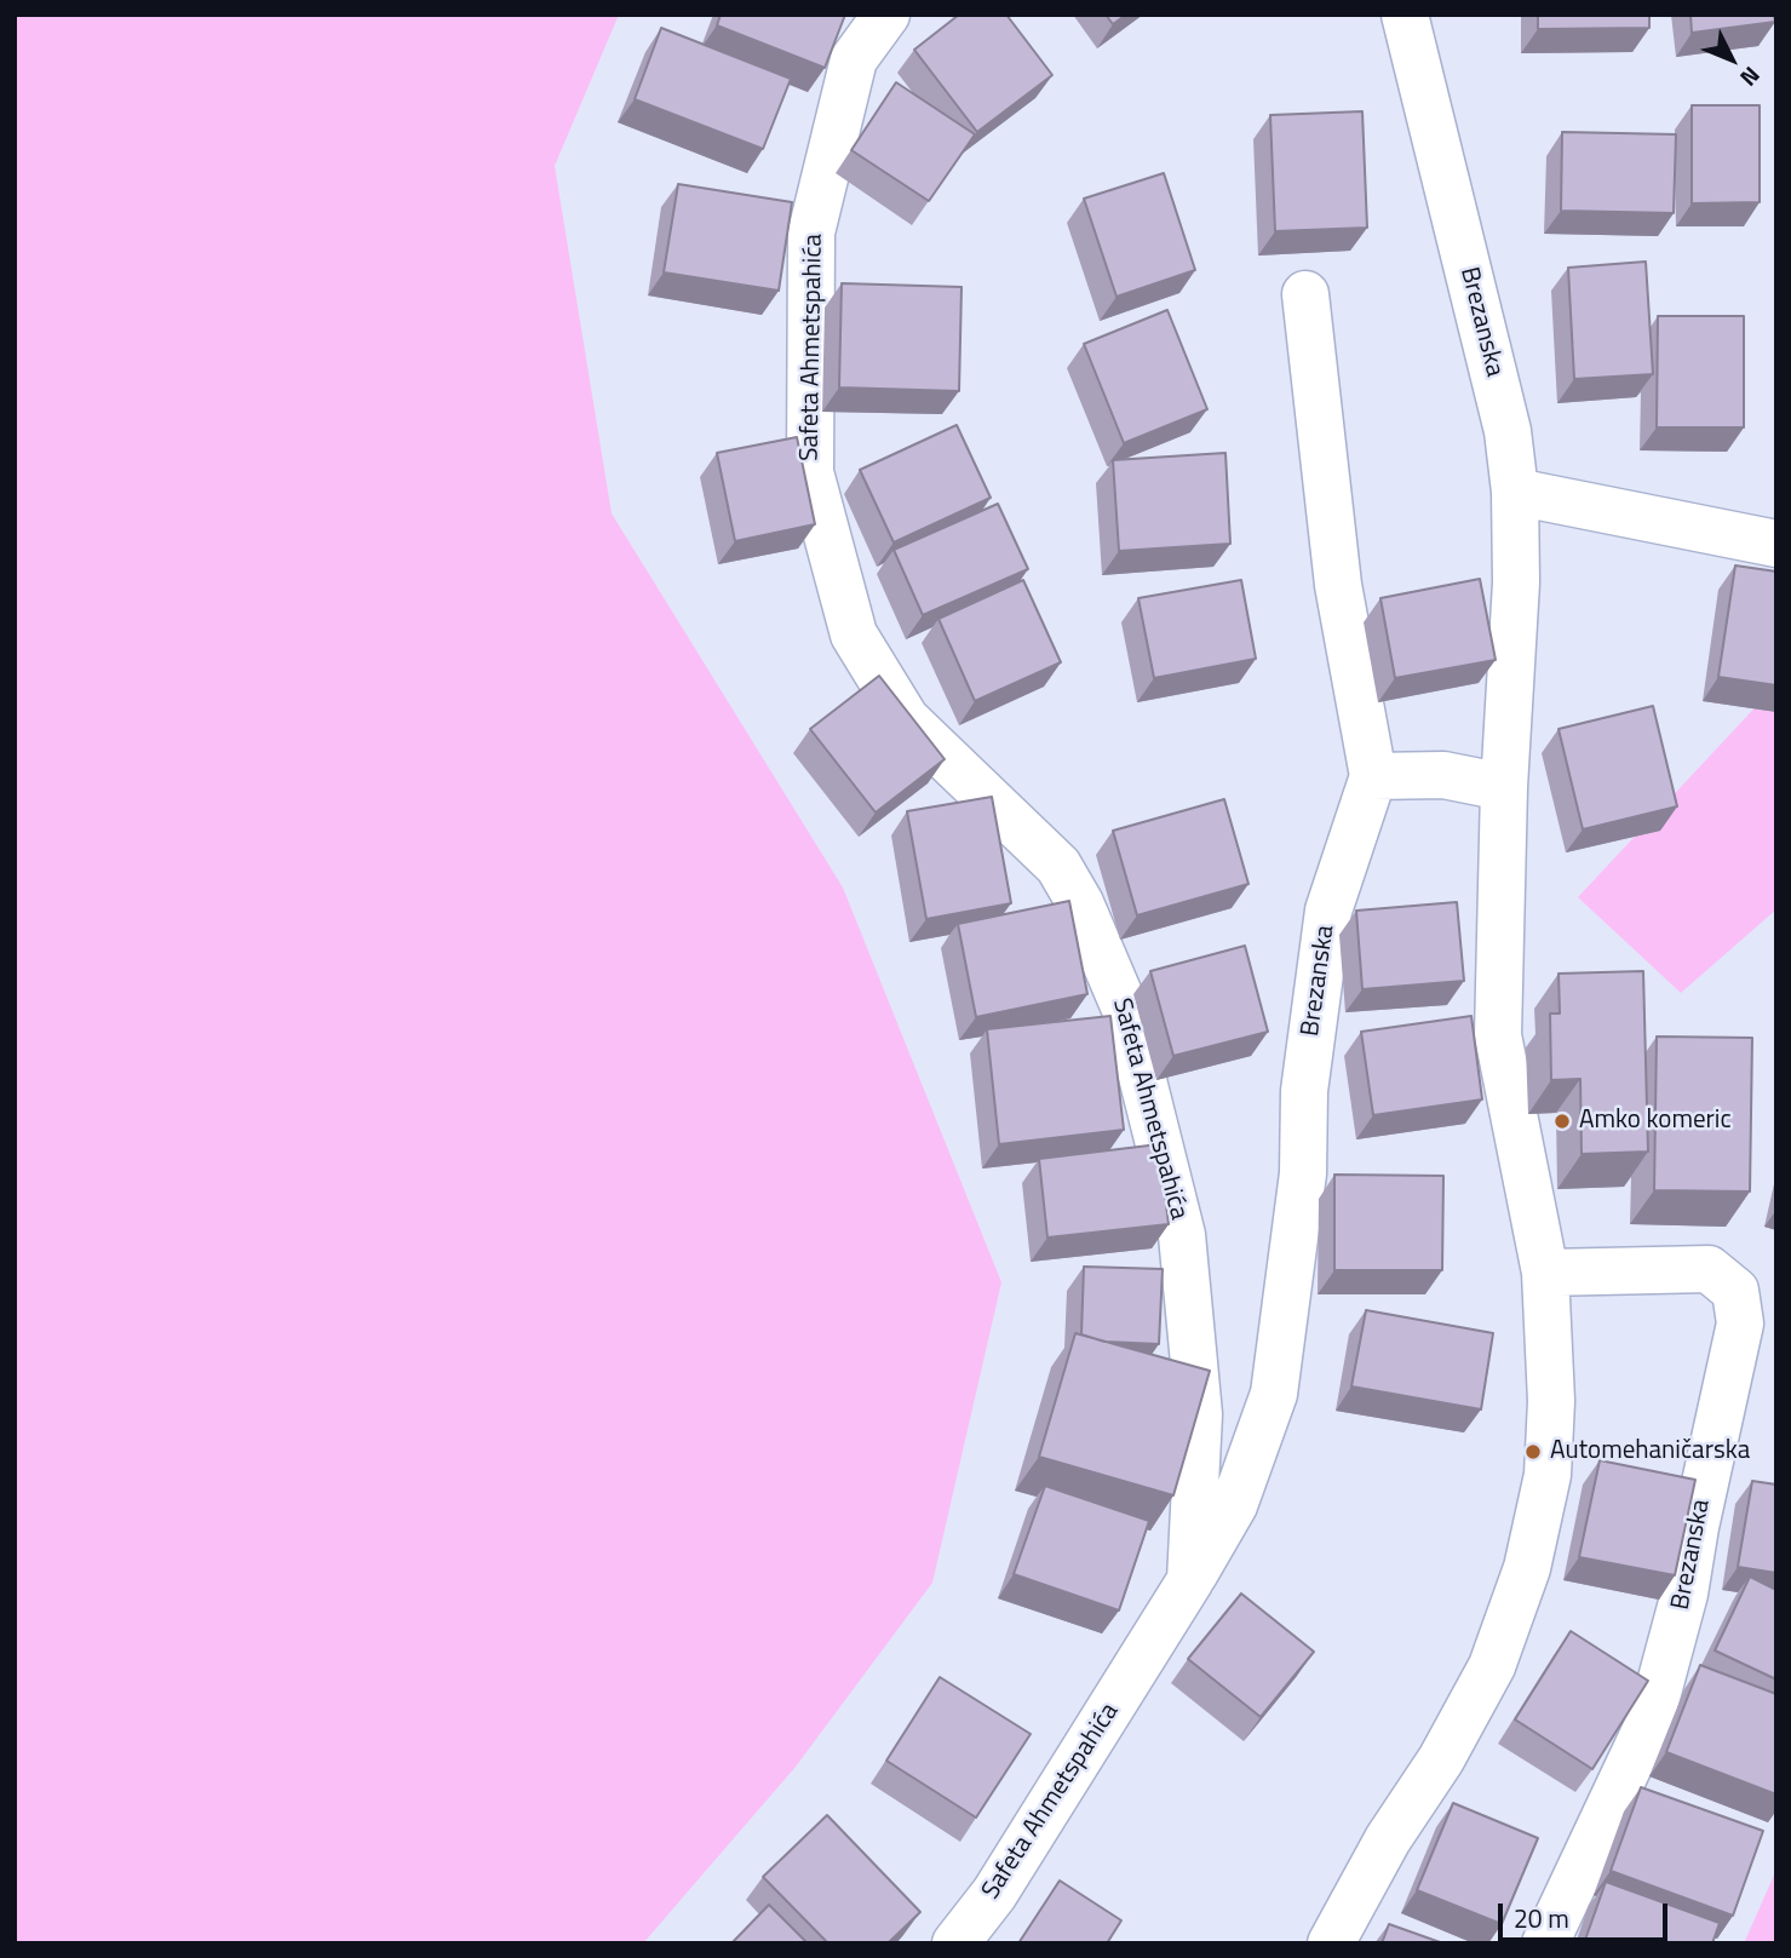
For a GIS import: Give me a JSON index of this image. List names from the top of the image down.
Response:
{
  "streets": {
    "street": ["Brezanska", "Safeta Ahmetspahića"]
  },
  "crossings": [
    ["Brezanska", "Safeta Ahmetspahića"]
  ],
  "places": ["Amko komeric", "Automehaničarska"],
  "scale_bar": "20 m",
  "north": "bottom right"
}
